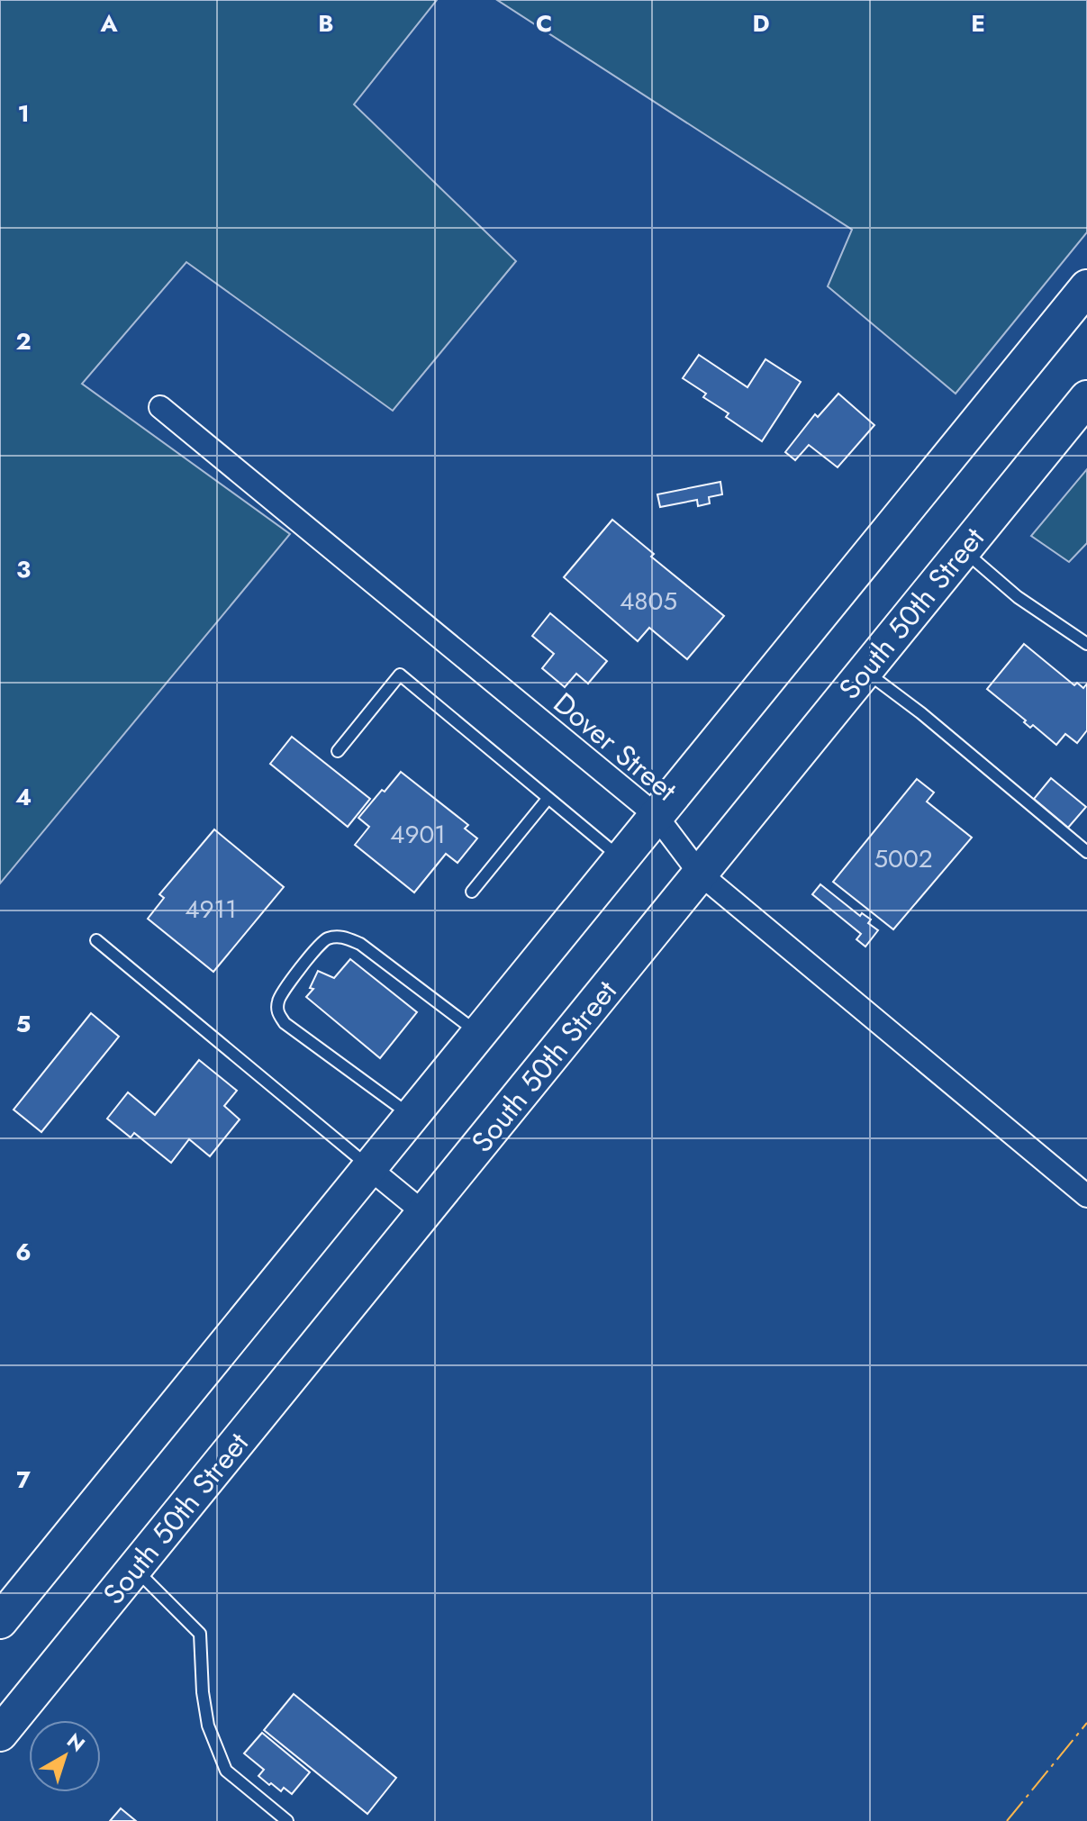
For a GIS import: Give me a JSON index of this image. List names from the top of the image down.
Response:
{
  "streets": {
    "main road": ["South 50th Street"],
    "street": ["Dover Street"]
  },
  "crossings": [
    ["South 50th Street", "Dover Street"]
  ],
  "house_numbers": [
    "4805",
    "4901",
    "5002",
    "4911"
  ],
  "north": "top right",
  "grid": {
    "columns": [
      "A",
      "B",
      "C",
      "D",
      "E"
    ],
    "rows": [
      "1",
      "2",
      "3",
      "4",
      "5",
      "6",
      "7"
    ]
  }
}
